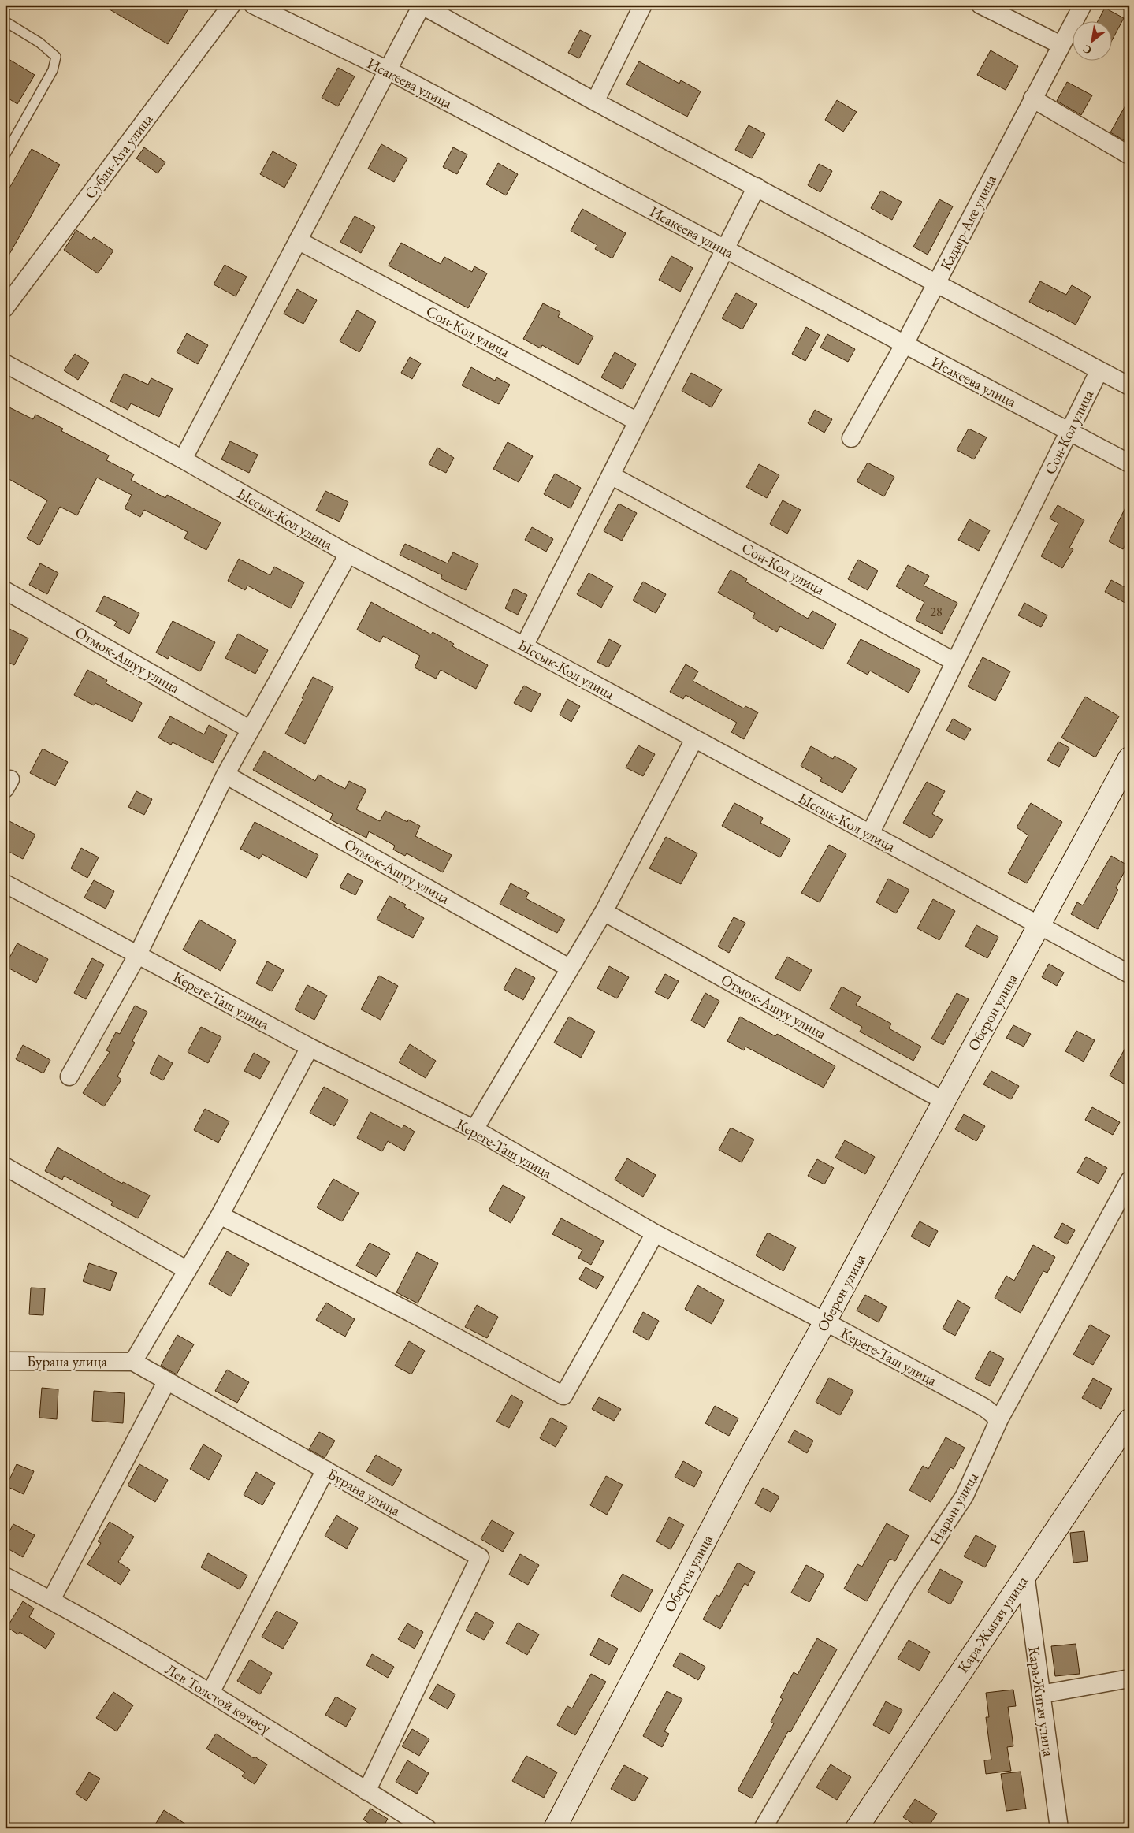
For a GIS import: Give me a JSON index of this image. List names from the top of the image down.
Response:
{
  "streets": {
    "street": [
      "Исакеева улица",
      "Субан-Ата улица",
      "Кадыр-Аке улица",
      "Сон-Кол улица",
      "Ыссык-Кол улица",
      "Отмок-Ашуу улица",
      "Кереге-Таш улица",
      "Оберон улица",
      "Бурана улица",
      "Нарын улица",
      "Кара-Жыгач улица",
      "Лев Толстой көчөсү",
      "Кара-Жигач улица"
    ]
  },
  "crossings": [
    ["Исакеева улица", "Кадыр-Аке улица"],
    ["Исакеева улица", "Сон-Кол улица"],
    ["Сон-Кол улица", "Ыссык-Кол улица"],
    ["Ыссык-Кол улица", "Оберон улица"],
    ["Отмок-Ашуу улица", "Оберон улица"],
    ["Кереге-Таш улица", "Оберон улица"],
    ["Кереге-Таш улица", "Нарын улица"],
    ["Бурана улица", "Лев Толстой көчөсү"],
    ["Кара-Жыгач улица", "Кара-Жигач улица"]
  ],
  "house_numbers": ["28"],
  "north": "bottom left"
}
